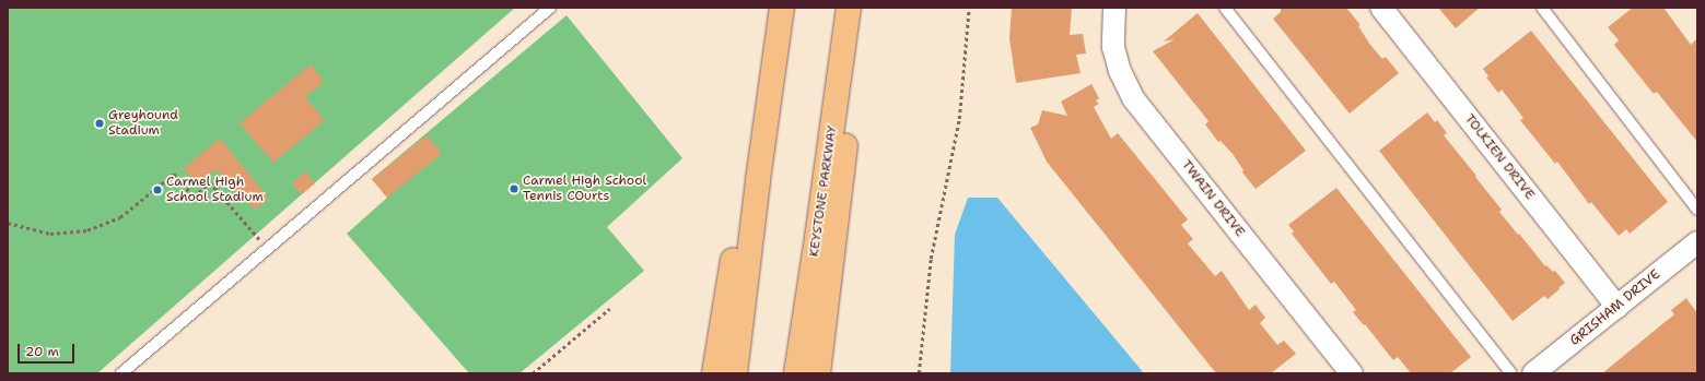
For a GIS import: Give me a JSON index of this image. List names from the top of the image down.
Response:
{
  "streets": {
    "highway": ["KEYSTONE PARKWAY"],
    "street": ["TOLKIEN DRIVE", "TWAIN DRIVE", "GRISHAM DRIVE"]
  },
  "crossings": [
    ["TOLKIEN DRIVE", "GRISHAM DRIVE"]
  ],
  "places": ["Greyhound Stadium", "Carmel High School Tennis COurts", "Carmel High School Stadium"],
  "scale_bar": "20 m"
}
